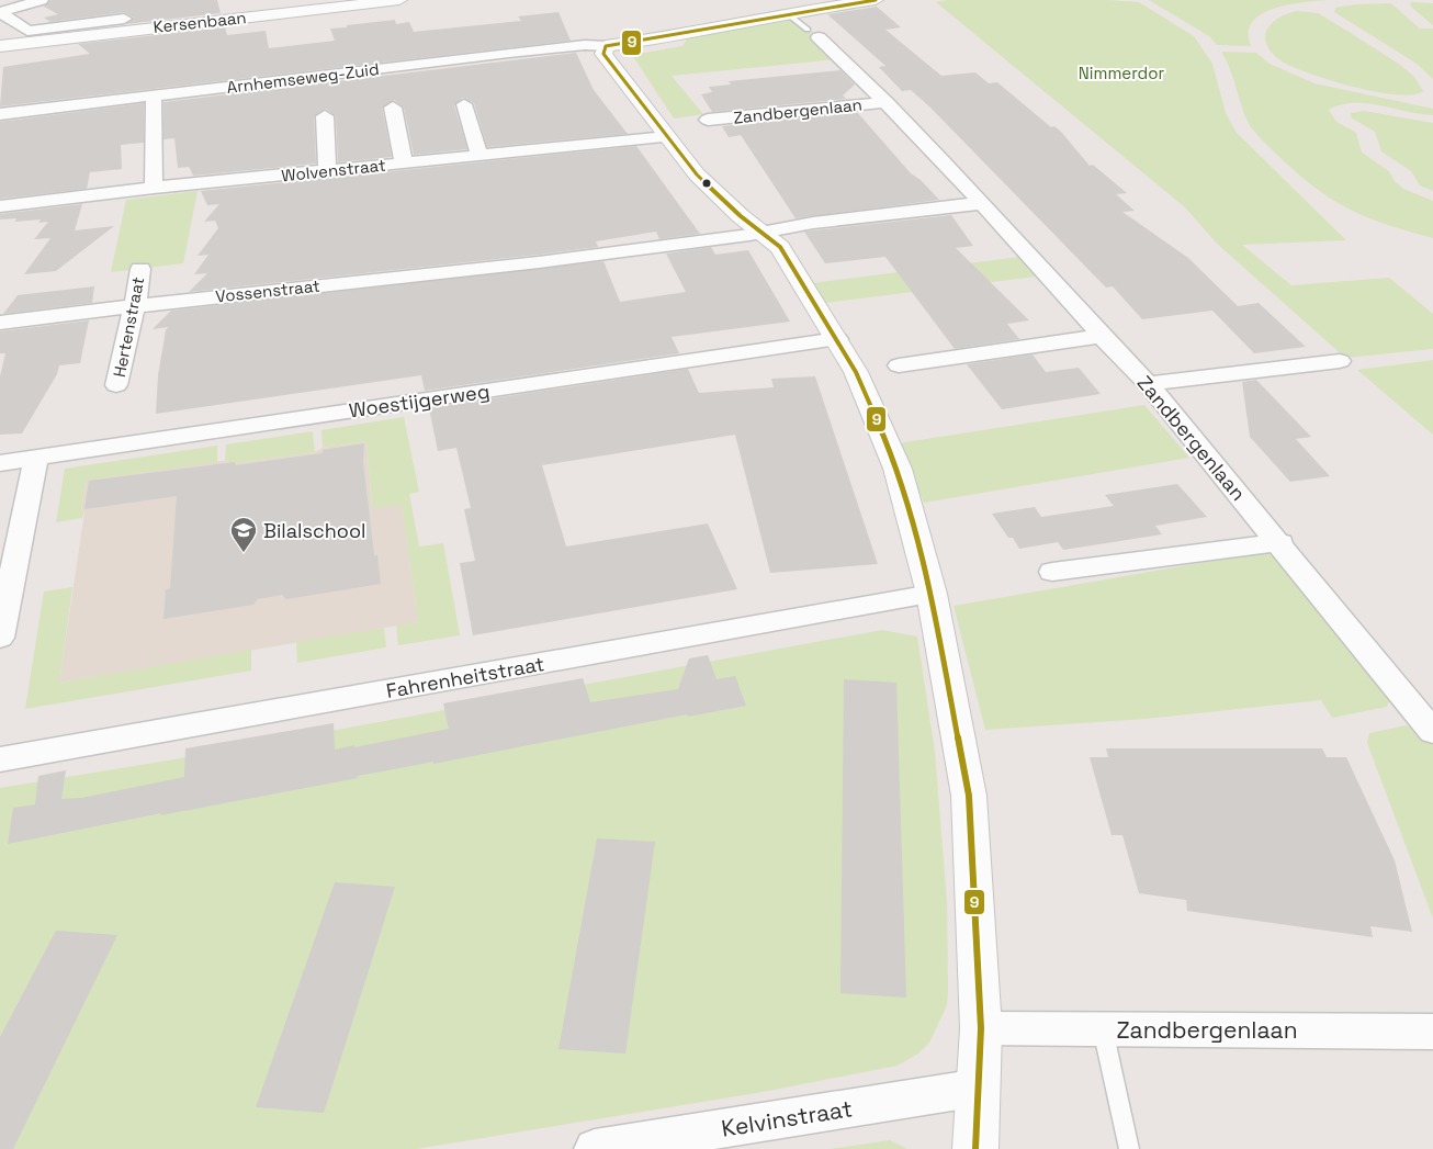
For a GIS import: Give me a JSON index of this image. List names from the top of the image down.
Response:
{
  "streets": {
    "street": [
      "Kersenbaan",
      "Arnhemseweg-Zuid",
      "Zandbergenlaan",
      "Wolvenstraat",
      "Vossenstraat",
      "Hertenstraat",
      "Woestijgerweg",
      "Fahrenheitstraat",
      "Kelvinstraat"
    ]
  },
  "crossings": [
    ["Vossenstraat", "Hertenstraat"]
  ],
  "parks": ["Nimmerdor"],
  "places": {
    "school or university": ["Bilalschool"]
  },
  "lines": ["transit line 9"]
}
